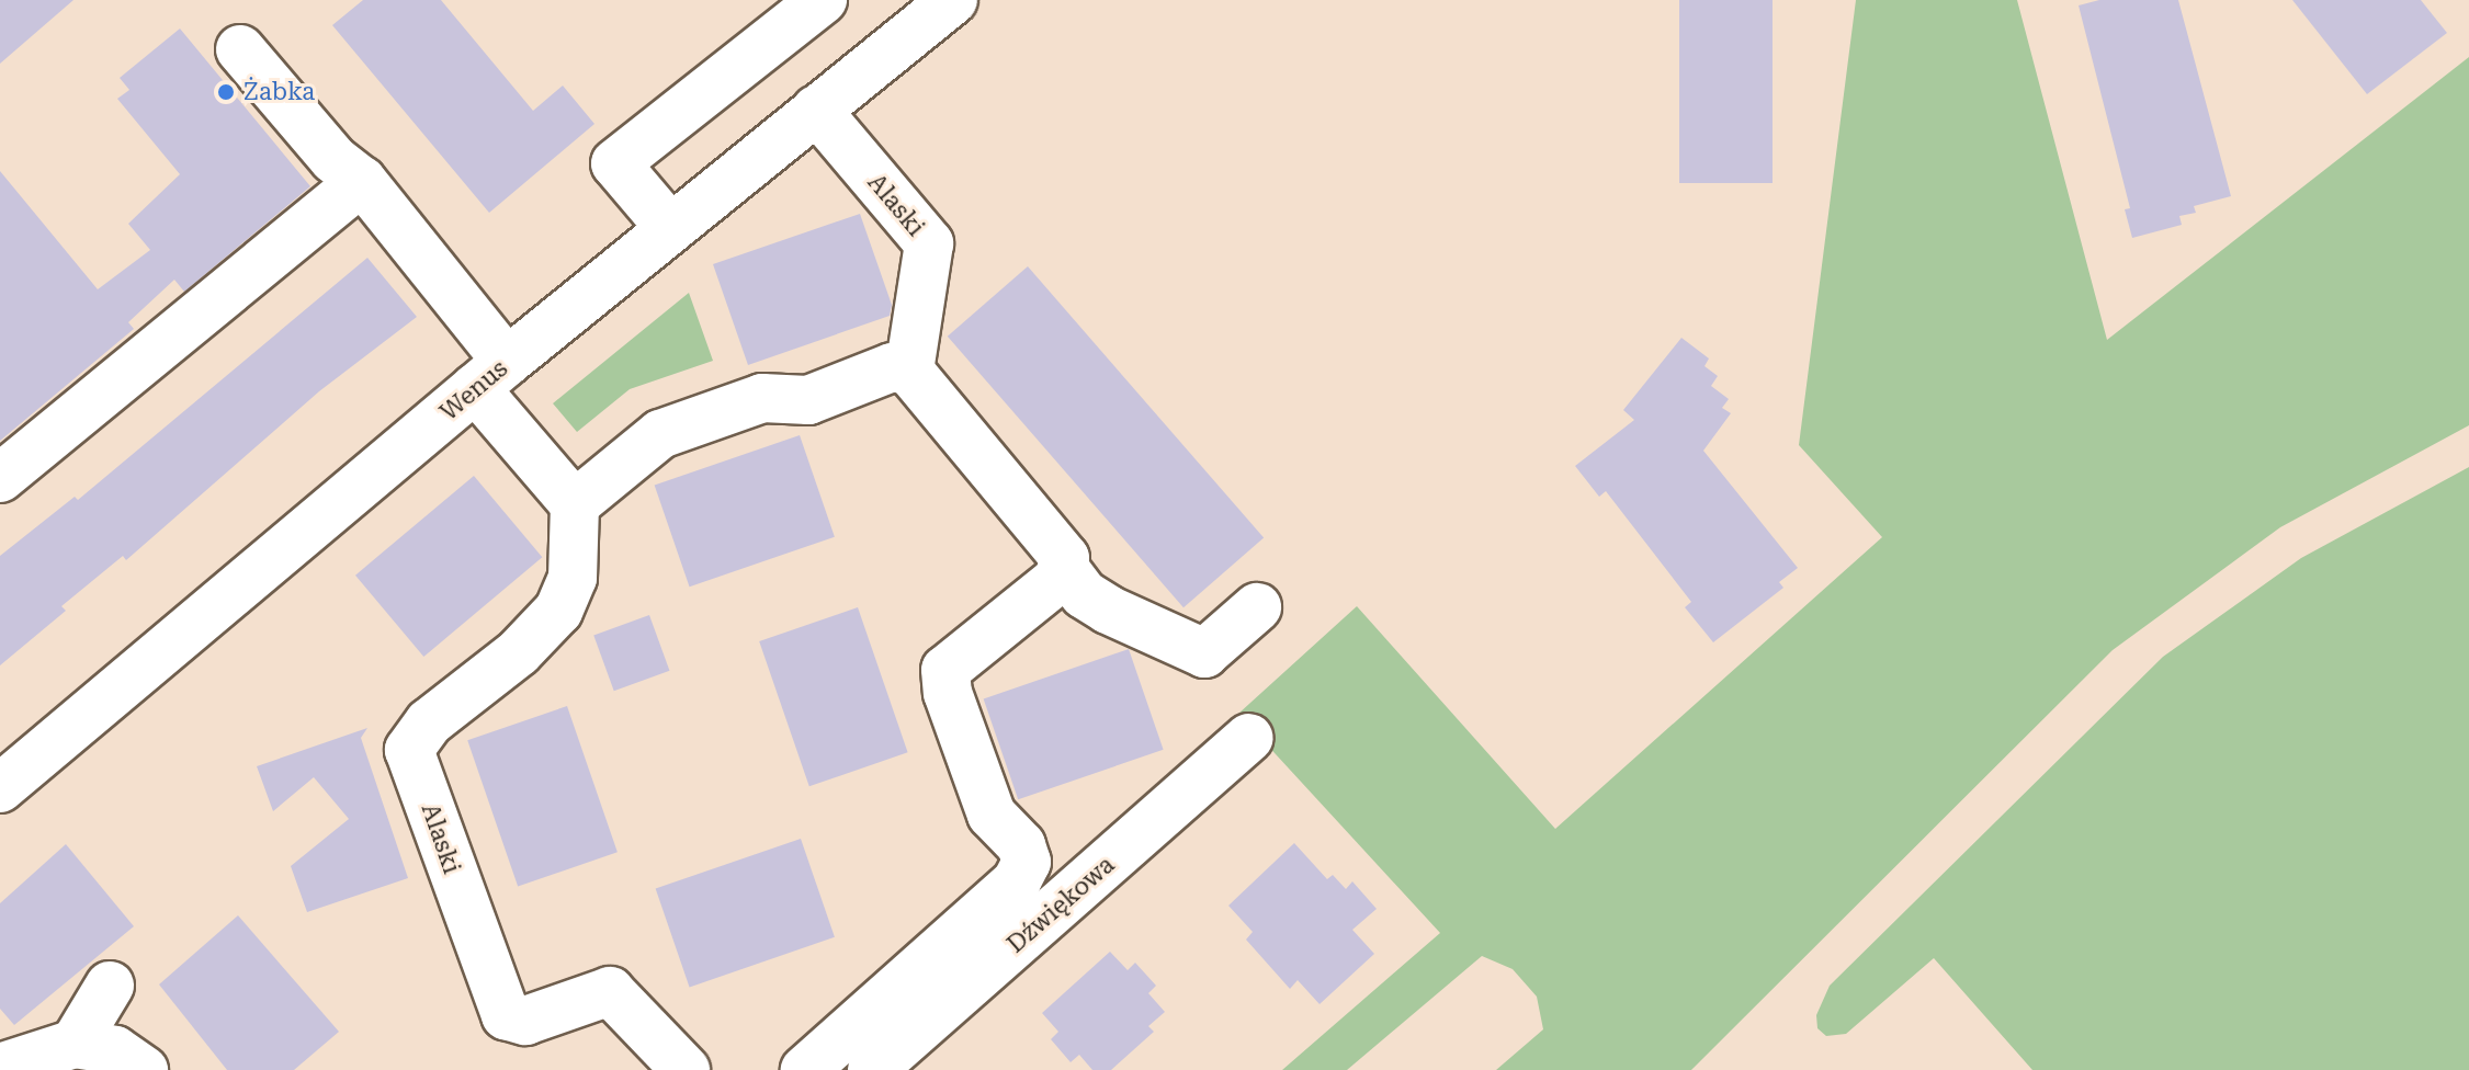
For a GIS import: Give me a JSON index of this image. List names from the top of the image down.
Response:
{
  "streets": {
    "street": ["Alaski", "Wenus", "Dźwiękowa"]
  },
  "crossings": [
    ["Alaski", "Wenus"]
  ],
  "places": ["Żabka"]
}
